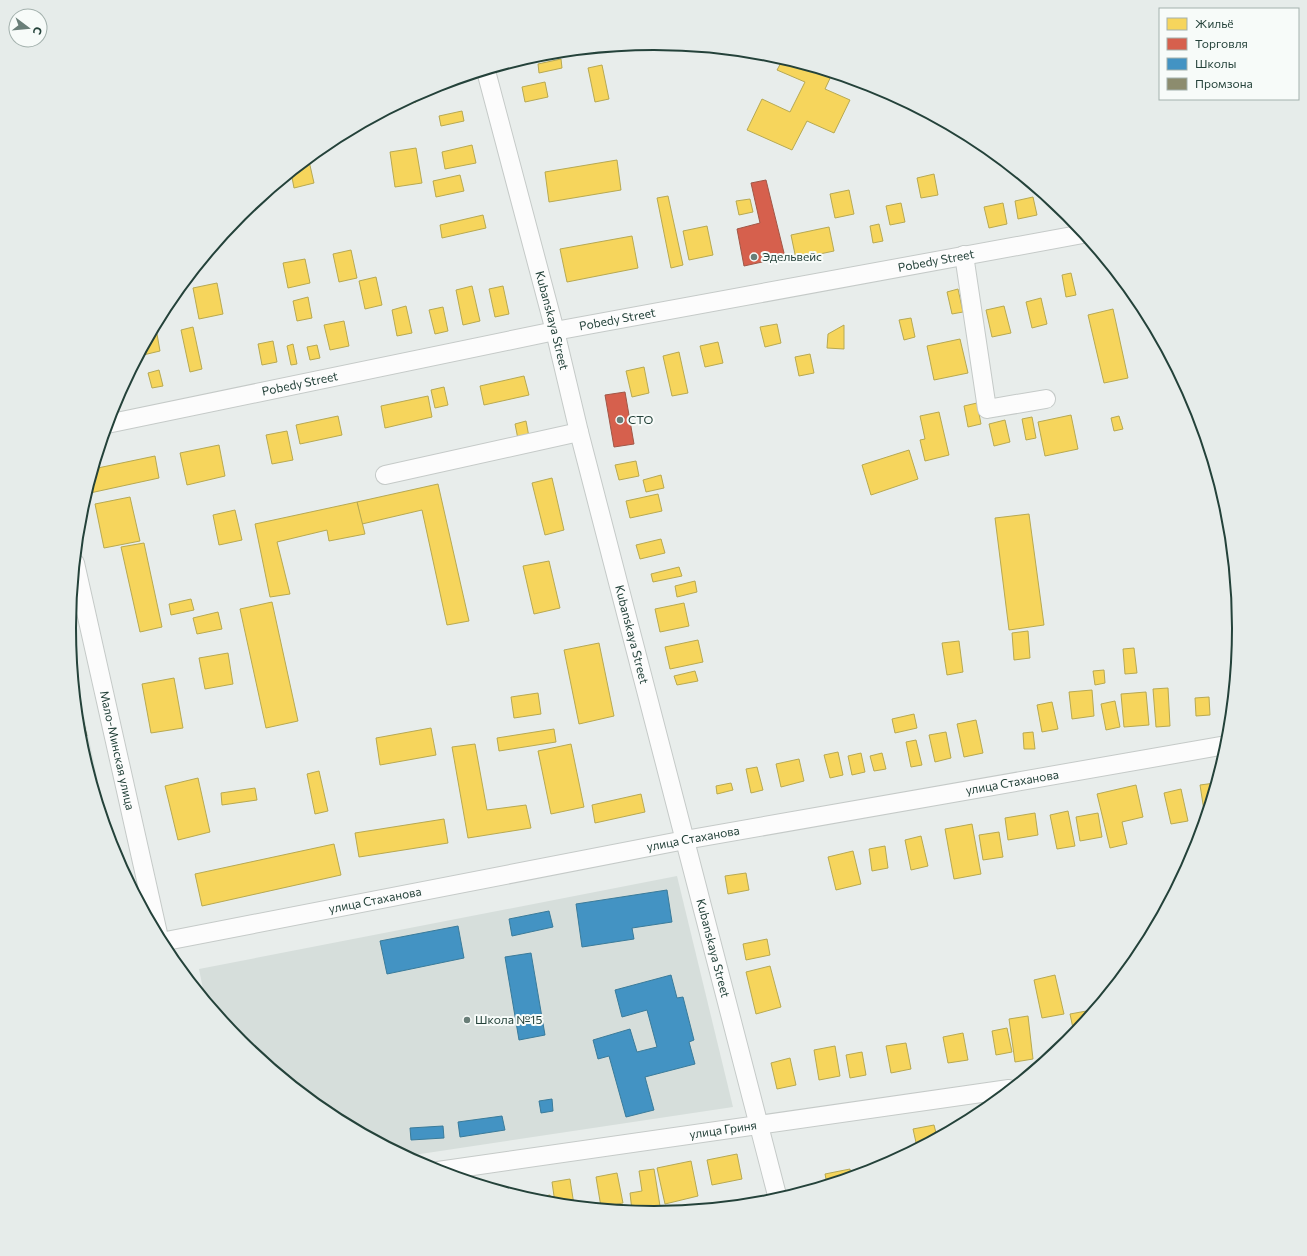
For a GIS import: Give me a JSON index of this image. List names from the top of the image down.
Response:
{
  "streets": {
    "street": [
      "Pobedy Street",
      "Kubanskaya Street",
      "Мало-Минская улица",
      "улица Стаханова",
      "улица Гриня"
    ]
  },
  "crossings": [
    ["Pobedy Street", "Kubanskaya Street"],
    ["Kubanskaya Street", "улица Стаханова"],
    ["Kubanskaya Street", "улица Гриня"]
  ],
  "places": ["Эдельвейс", "СТО", "Школа №15"],
  "legend": [
    "Жильё",
    "Торговля",
    "Школы",
    "Промзона"
  ],
  "north": "right"
}
